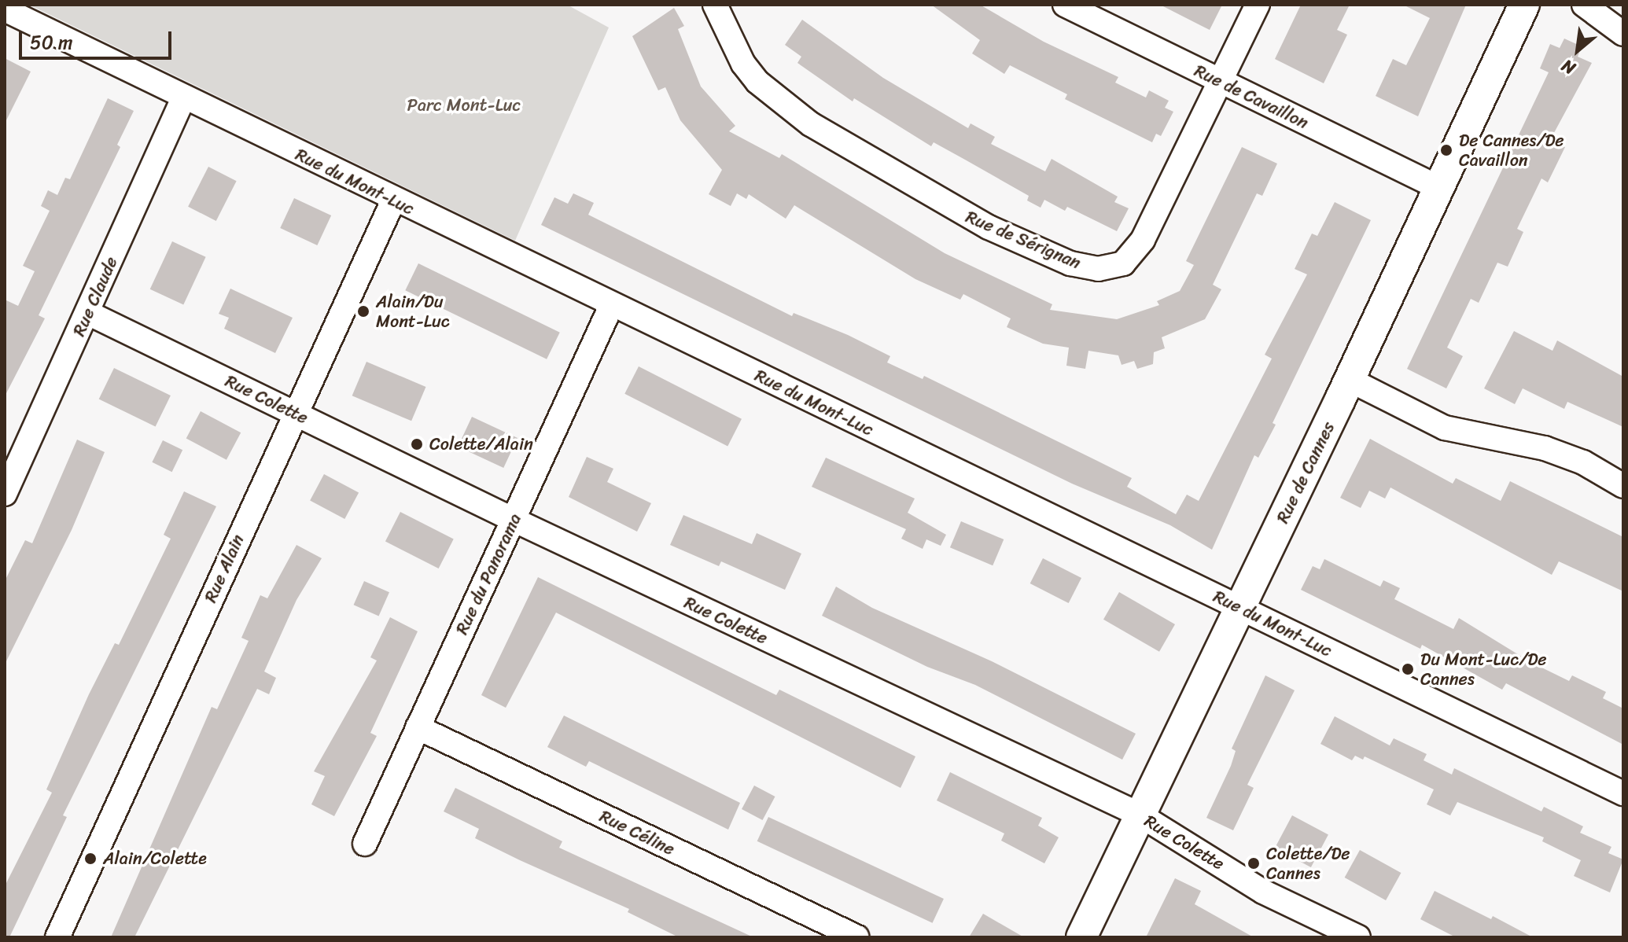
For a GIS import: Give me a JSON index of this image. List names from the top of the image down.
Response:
{
  "streets": {
    "street": [
      "Rue de Cavaillon",
      "Rue du Mont-Luc",
      "Rue de Sérignan",
      "Rue Claude",
      "Rue Colette",
      "Rue de Cannes",
      "Rue Alain",
      "Rue du Panorama",
      "Rue Céline"
    ]
  },
  "crossings": [
    ["Rue de Cavaillon", "Rue de Sérignan"],
    ["Rue de Cavaillon", "Rue de Cannes"],
    ["Rue du Mont-Luc", "Rue Claude"],
    ["Rue du Mont-Luc", "Rue de Cannes"],
    ["Rue du Mont-Luc", "Rue Alain"],
    ["Rue du Mont-Luc", "Rue du Panorama"],
    ["Rue Claude", "Rue Colette"],
    ["Rue Colette", "Rue de Cannes"],
    ["Rue Colette", "Rue Alain"],
    ["Rue Colette", "Rue du Panorama"],
    ["Rue du Panorama", "Rue Céline"]
  ],
  "parks": ["Parc Mont-Luc"],
  "places": [
    "De Cannes/De Cavaillon",
    "Alain/Du Mont-Luc",
    "Colette/Alain",
    "Du Mont-Luc/De Cannes",
    "Alain/Colette",
    "Colette/De Cannes"
  ],
  "scale_bar": "50 m",
  "north": "bottom left"
}
